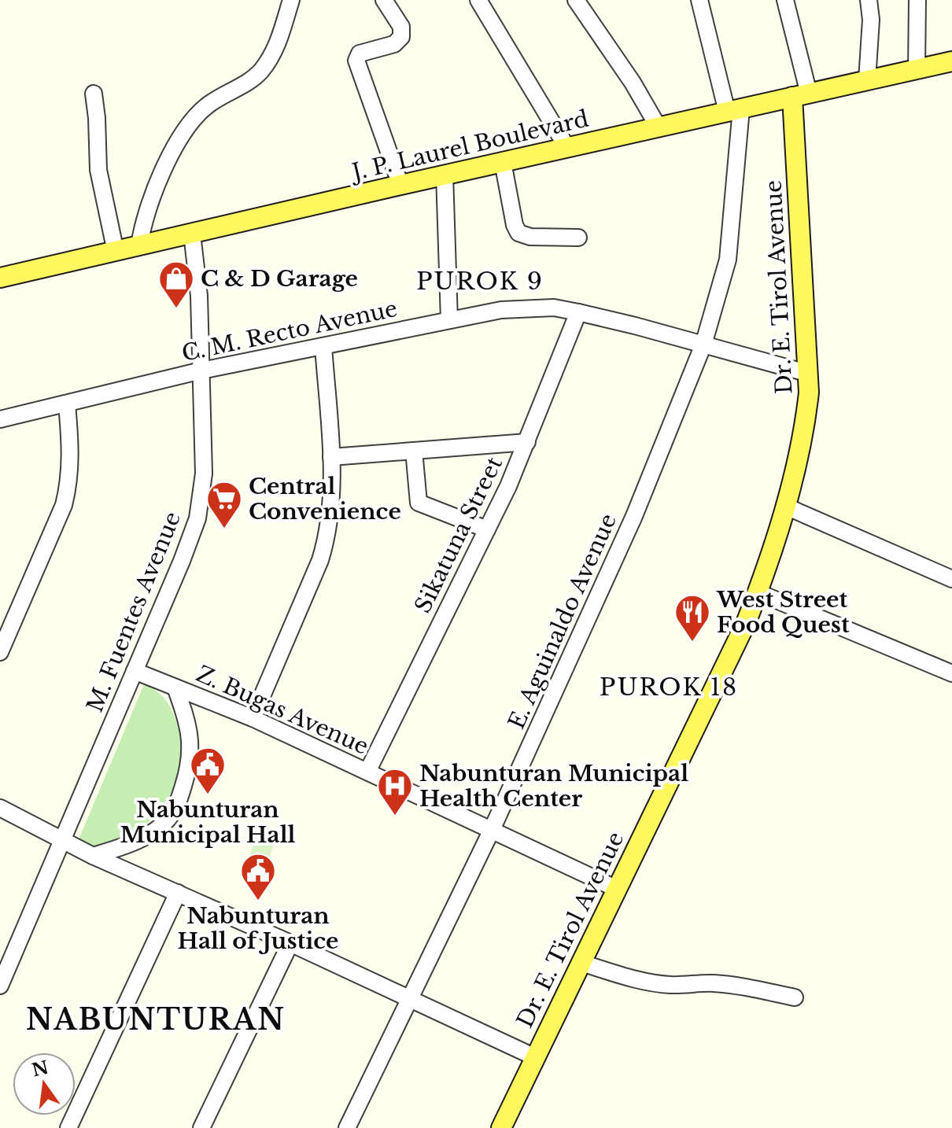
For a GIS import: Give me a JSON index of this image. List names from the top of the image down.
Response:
{
  "streets": {
    "main road": ["J. P. Laurel Boulevard", "Dr. E. Tirol Avenue"],
    "street": [
      "C. M. Recto Avenue",
      "Sikatuna Street",
      "M. Fuentes Avenue",
      "E. Aguinaldo Avenue",
      "Z. Bugas Avenue"
    ]
  },
  "crossings": [
    ["J. P. Laurel Boulevard", "Dr. E. Tirol Avenue"],
    ["J. P. Laurel Boulevard", "M. Fuentes Avenue"],
    ["J. P. Laurel Boulevard", "E. Aguinaldo Avenue"],
    ["Dr. E. Tirol Avenue", "C. M. Recto Avenue"],
    ["Dr. E. Tirol Avenue", "Z. Bugas Avenue"],
    ["C. M. Recto Avenue", "Sikatuna Street"],
    ["C. M. Recto Avenue", "M. Fuentes Avenue"],
    ["C. M. Recto Avenue", "E. Aguinaldo Avenue"],
    ["Sikatuna Street", "Z. Bugas Avenue"],
    ["M. Fuentes Avenue", "Z. Bugas Avenue"],
    ["E. Aguinaldo Avenue", "Z. Bugas Avenue"]
  ],
  "districts": ["PUROK 9", "PUROK 18", "NABUNTURAN"],
  "places": {
    "shop": ["C & D Garage"],
    "supermarket": ["Central Convenience"],
    "restaurant": ["West Street Food Quest"],
    "public building": ["Nabunturan Municipal Hall", "Nabunturan Hall of Justice"],
    "hospital": ["Nabunturan Municipal Health Center"]
  },
  "north": "top"
}
